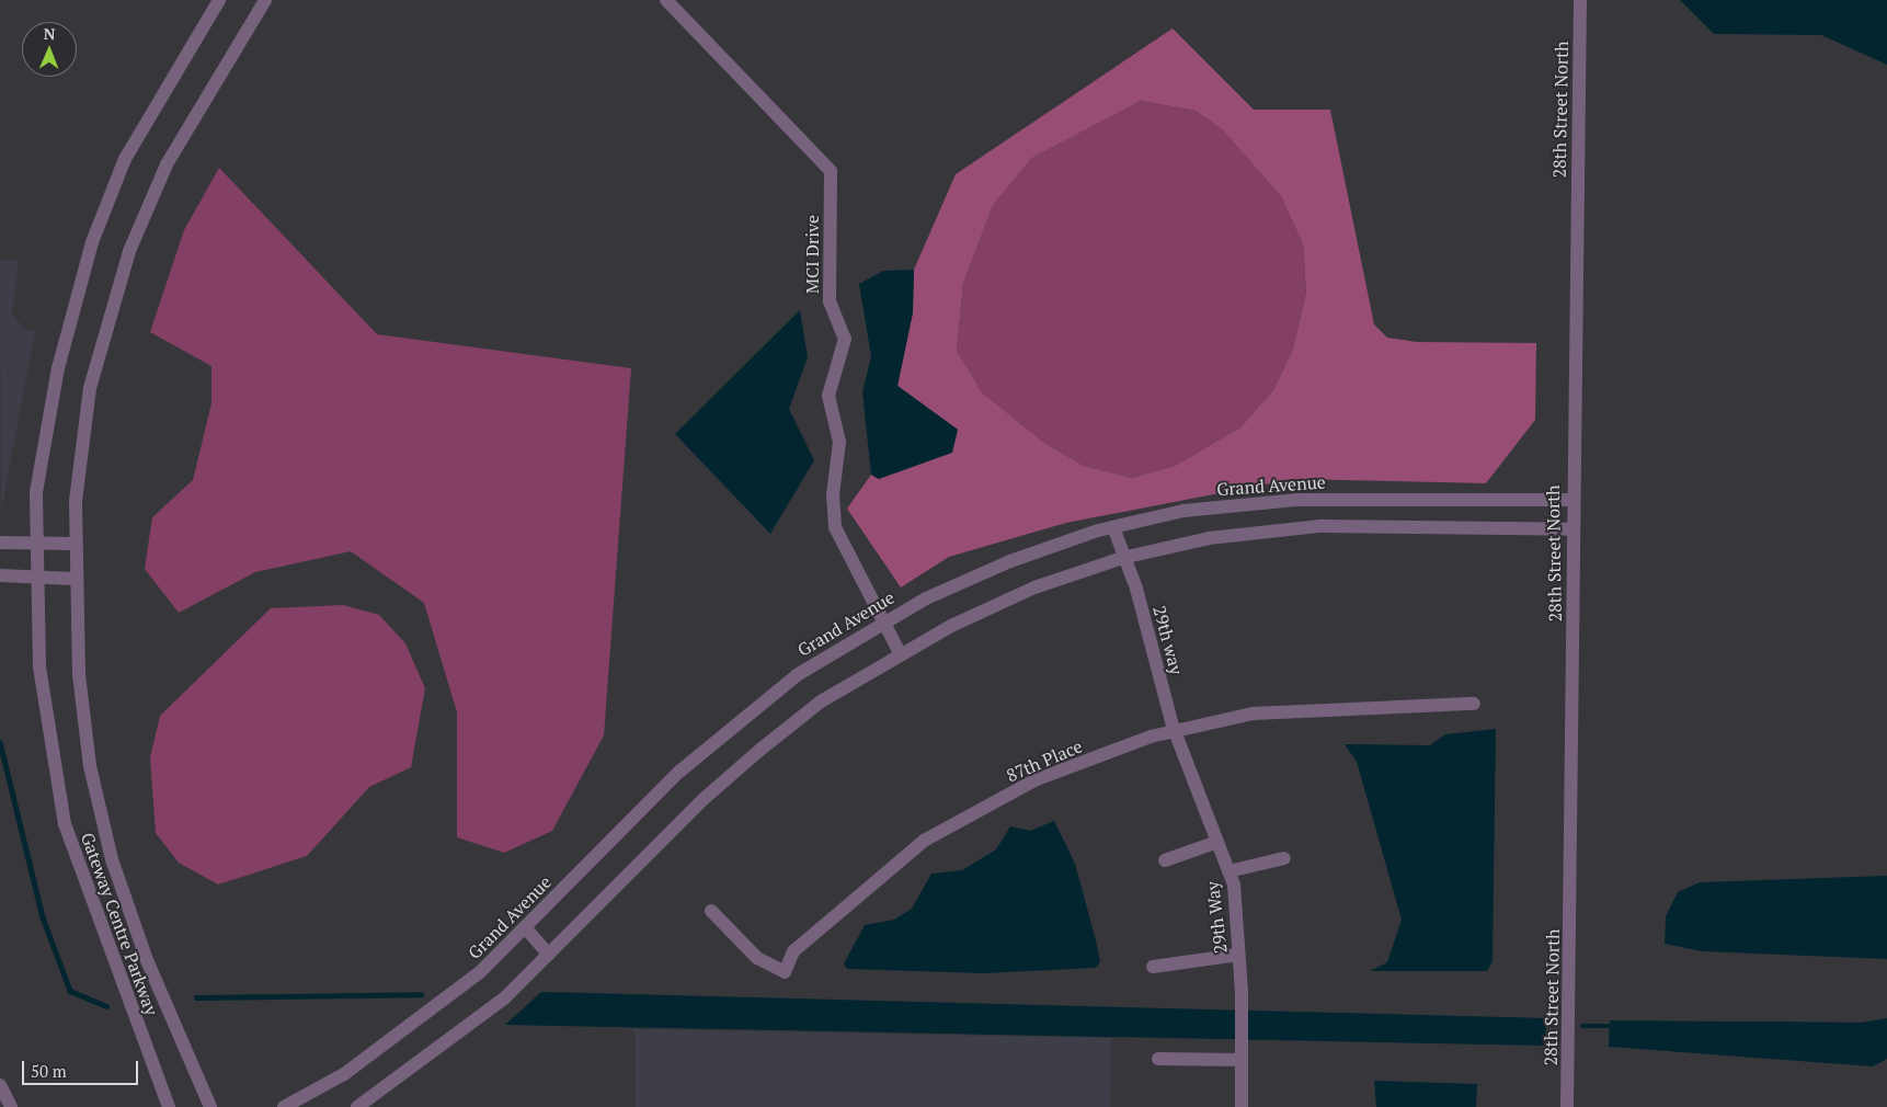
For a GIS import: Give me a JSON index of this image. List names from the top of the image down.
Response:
{
  "streets": {
    "street": [
      "28th Street North",
      "MCI Drive",
      "Grand Avenue",
      "29th way",
      "87th Place",
      "29th Way",
      "Gateway Centre Parkway"
    ]
  },
  "crossings": [
    ["28th Street North", "Grand Avenue"],
    ["MCI Drive", "Grand Avenue"],
    ["Grand Avenue", "29th way"],
    ["29th way", "87th Place"],
    ["29th way", "29th Way"],
    ["87th Place", "29th Way"]
  ],
  "scale_bar": "50 m",
  "north": "top"
}
